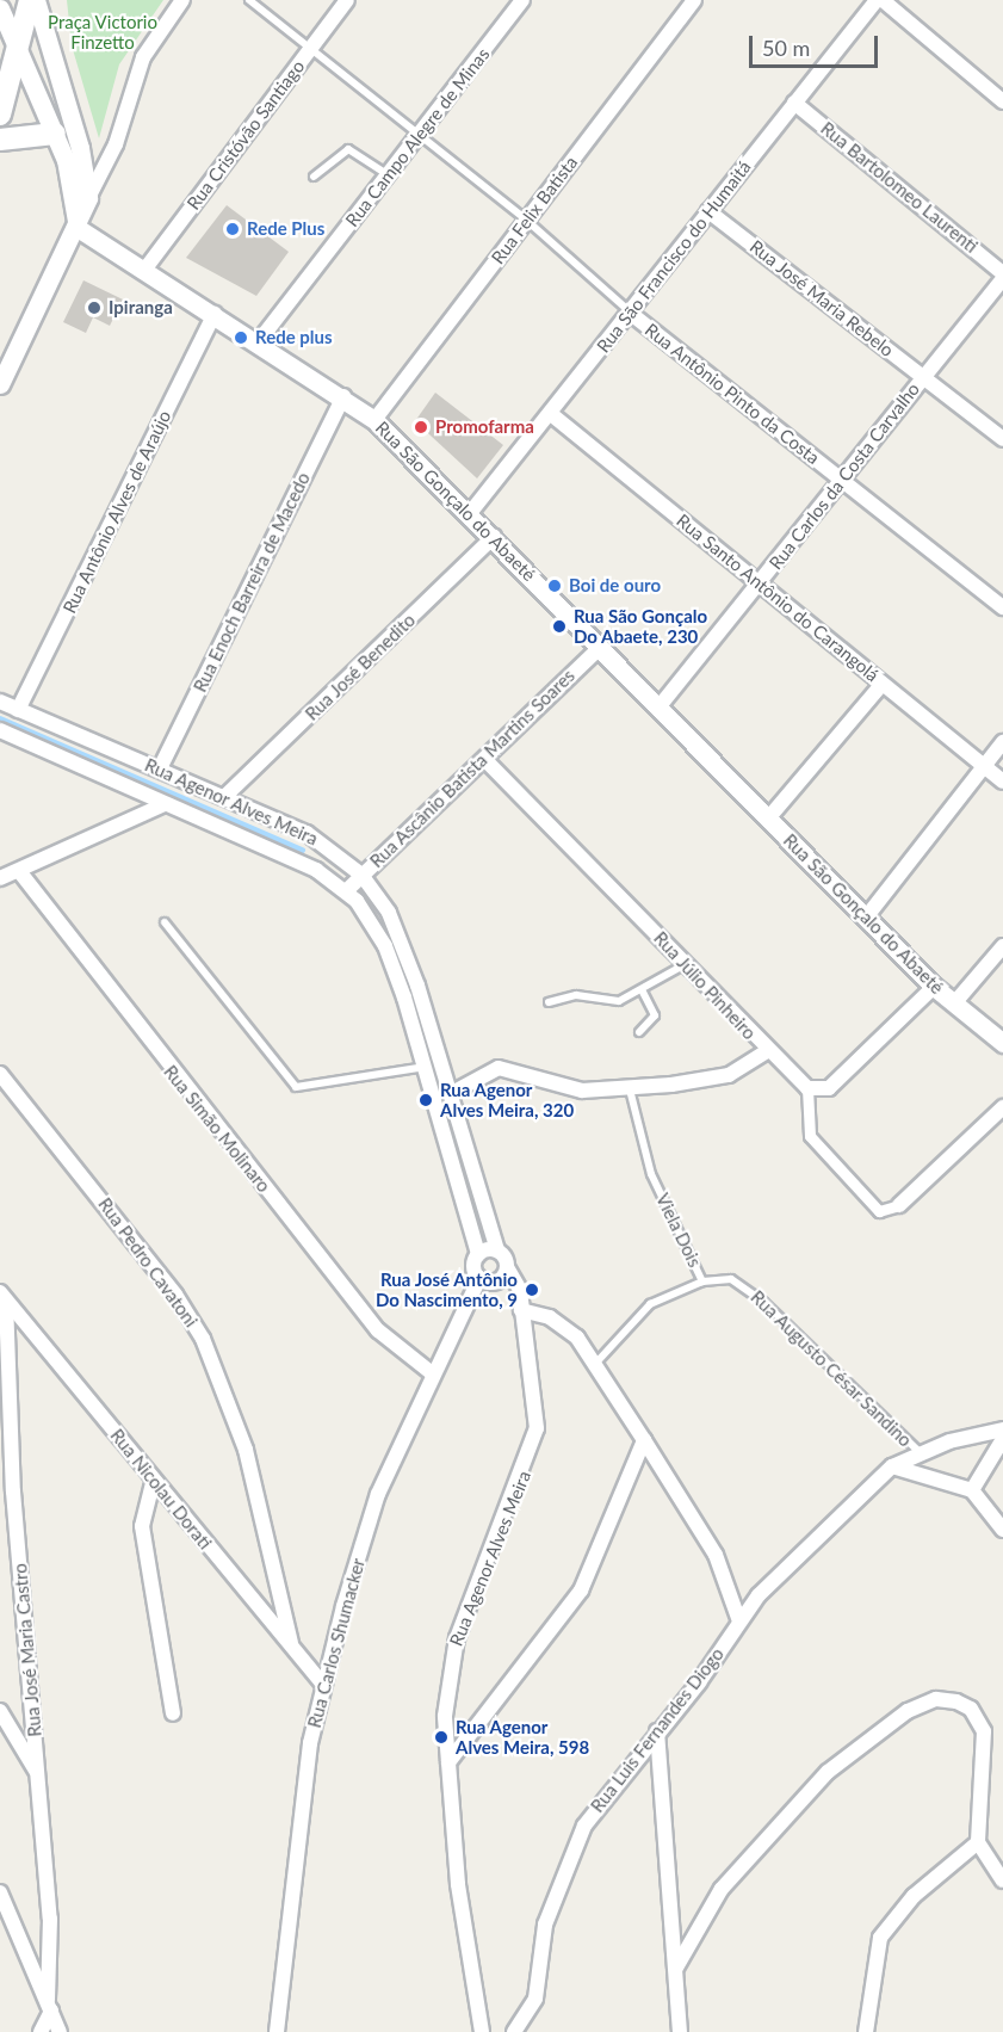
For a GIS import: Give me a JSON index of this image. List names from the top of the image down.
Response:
{
  "streets": {
    "street": [
      "Rua Cristóvão Santiago",
      "Rua Campo Alegre de Minas",
      "Rua Bartolomeo Laurenti",
      "Rua Felix Batista",
      "Rua São Francisco do Humaitá",
      "Rua José Maria Rebelo",
      "Rua Antônio Pinto da Costa",
      "Rua Carlos da Costa Carvalho",
      "Rua São Gonçalo do Abaeté",
      "Rua Antônio Alves de Araújo",
      "Rua Enoch Barreira de Macedo",
      "Rua Santo Antônio do Carangolá",
      "Rua José Benedito",
      "Rua Ascânio Batista Martins Soares",
      "Rua Agenor Alves Meira",
      "Rua Júlio Pinheiro",
      "Rua Simão Molinaro",
      "Rua Pedro Cavatoni",
      "Rua Nicolau Dorati",
      "Rua Carlos Shumacker",
      "Rua José Maria Castro",
      "Rua Luis Fernandes Diogo"
    ],
    "lane": ["Viela Dois", "Rua Augusto César Sandino"]
  },
  "crossings": [
    ["Rua Cristóvão Santiago", "Rua São Gonçalo do Abaeté"],
    ["Rua Campo Alegre de Minas", "Rua São Gonçalo do Abaeté"],
    ["Rua Bartolomeo Laurenti", "Rua São Francisco do Humaitá"],
    ["Rua Bartolomeo Laurenti", "Rua Carlos da Costa Carvalho"],
    ["Rua Felix Batista", "Rua São Gonçalo do Abaeté"],
    ["Rua São Francisco do Humaitá", "Rua José Maria Rebelo"],
    ["Rua São Francisco do Humaitá", "Rua Antônio Pinto da Costa"],
    ["Rua São Francisco do Humaitá", "Rua São Gonçalo do Abaeté"],
    ["Rua São Francisco do Humaitá", "Rua Santo Antônio do Carangolá"],
    ["Rua José Maria Rebelo", "Rua Carlos da Costa Carvalho"],
    ["Rua Antônio Pinto da Costa", "Rua Carlos da Costa Carvalho"],
    ["Rua Carlos da Costa Carvalho", "Rua São Gonçalo do Abaeté"],
    ["Rua Carlos da Costa Carvalho", "Rua Santo Antônio do Carangolá"],
    ["Rua São Gonçalo do Abaeté", "Rua Antônio Alves de Araújo"],
    ["Rua São Gonçalo do Abaeté", "Rua Enoch Barreira de Macedo"],
    ["Rua São Gonçalo do Abaeté", "Rua José Benedito"],
    ["Rua São Gonçalo do Abaeté", "Rua Ascânio Batista Martins Soares"],
    ["Rua Antônio Alves de Araújo", "Rua Agenor Alves Meira"],
    ["Rua Enoch Barreira de Macedo", "Rua Agenor Alves Meira"],
    ["Rua José Benedito", "Rua Agenor Alves Meira"],
    ["Rua Ascânio Batista Martins Soares", "Rua Agenor Alves Meira"],
    ["Rua Ascânio Batista Martins Soares", "Rua Júlio Pinheiro"],
    ["Rua Agenor Alves Meira", "Rua Carlos Shumacker"],
    ["Rua Simão Molinaro", "Rua Carlos Shumacker"],
    ["Viela Dois", "Rua Augusto César Sandino"],
    ["Rua Pedro Cavatoni", "Rua Nicolau Dorati"],
    ["Rua Augusto César Sandino", "Rua Luis Fernandes Diogo"],
    ["Rua Nicolau Dorati", "Rua Carlos Shumacker"],
    ["Rua Nicolau Dorati", "Rua José Maria Castro"]
  ],
  "parks": ["Praça Victorio Finzetto"],
  "places": [
    "Rede Plus",
    "Ipiranga",
    "Rede plus",
    "Promofarma",
    "Boi de ouro",
    "Rua São Gonçalo Do Abaete, 230",
    "Rua Agenor Alves Meira, 320",
    "Rua José Antônio Do Nascimento, 9",
    "Rua Agenor Alves Meira, 598"
  ],
  "scale_bar": "50 m"
}
